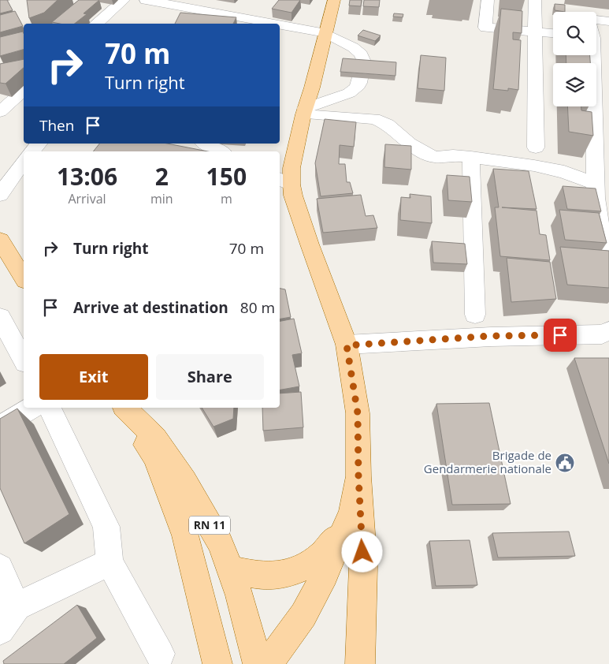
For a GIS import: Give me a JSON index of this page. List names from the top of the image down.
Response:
{
  "streets": {
    "main road": ["RN 11"]
  },
  "places": {
    "public building": ["Brigade de Gendarmerie nationale"]
  },
  "page": {
    "turn": ["70 m", "Turn right"],
    "then": "Then",
    "eta": [
      "13:06",
      "Arrival",
      "2",
      "min",
      "150",
      "m"
    ],
    "list": [
      {
        "name": "Turn right",
        "value": "70 m"
      },
      {
        "name": "Arrive at destination",
        "value": "80 m"
      }
    ],
    "buttons": ["Exit", "Share"]
  }
}
